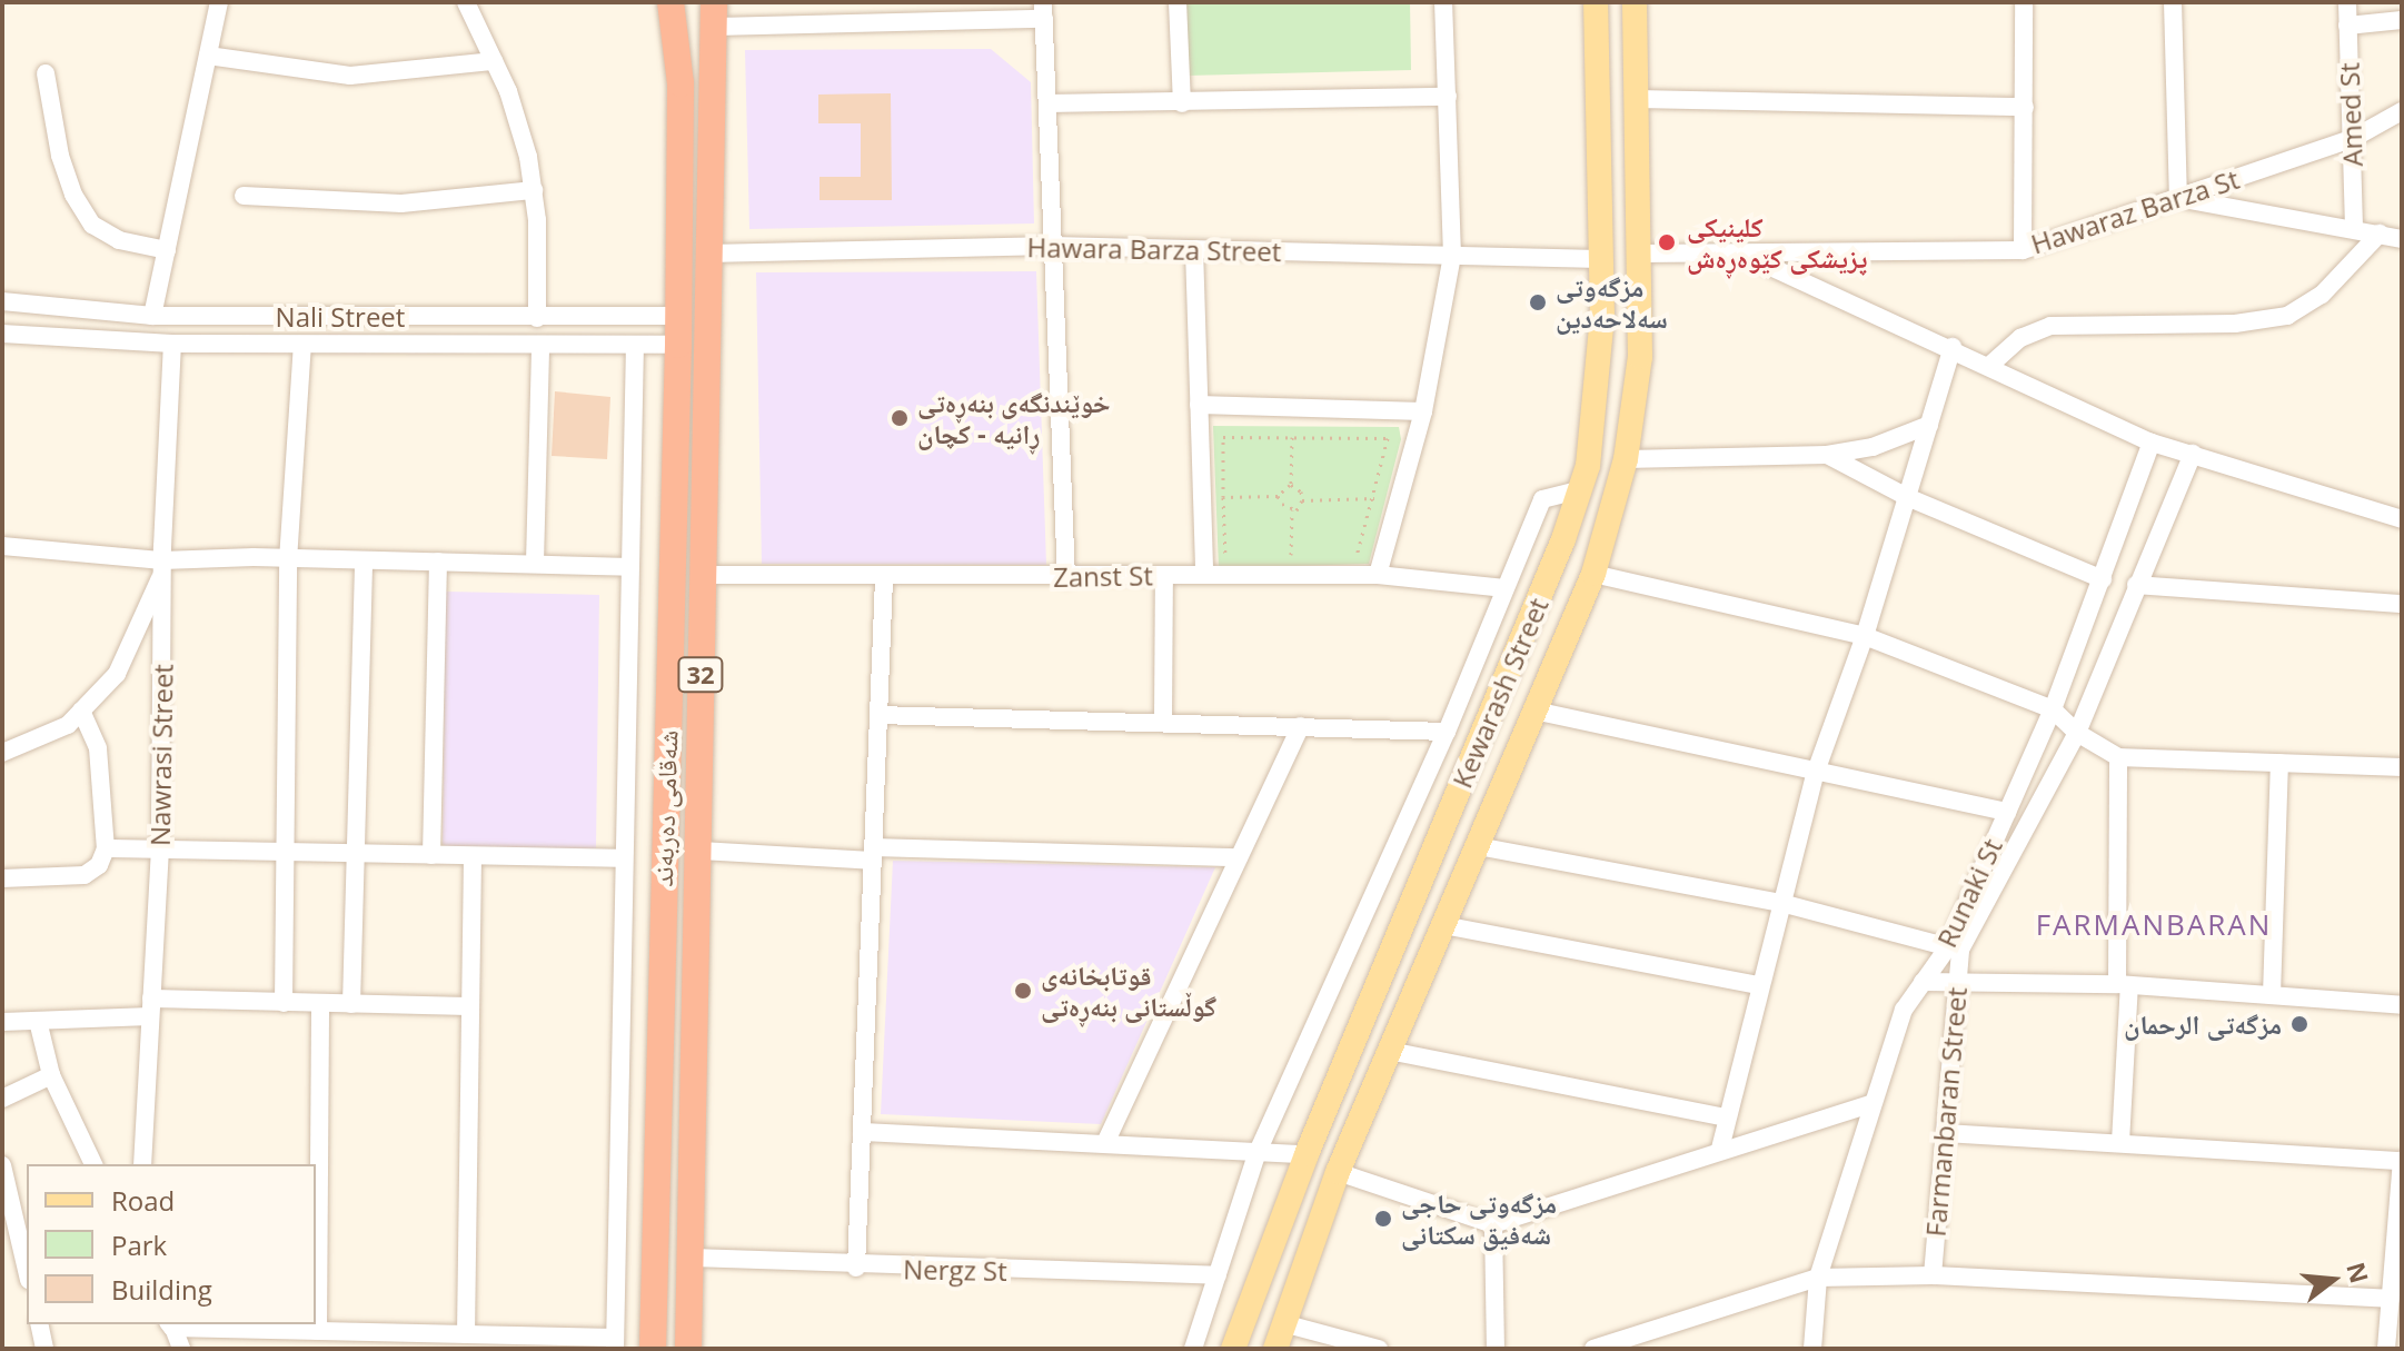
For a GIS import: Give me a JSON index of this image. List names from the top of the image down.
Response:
{
  "streets": {
    "highway": ["32", "شەقامی دەربەند"],
    "main road": ["Kewarash Street"],
    "street": [
      "Amed St",
      "Hawaraz Barza St",
      "Hawara Barza Street",
      "Nali Street",
      "Zanst St",
      "Nawrasi Street",
      "Runaki St",
      "Farmanbaran Street",
      "Nergz St"
    ]
  },
  "crossings": [
    ["Amed St", "Hawaraz Barza St"],
    ["Hawaraz Barza St", "Kewarash Street"],
    ["Hawara Barza Street", "Kewarash Street"],
    ["Hawara Barza Street", "شەقامی دەربەند"],
    ["Nali Street", "Nawrasi Street"],
    ["Nali Street", "شەقامی دەربەند"],
    ["Zanst St", "شەقامی دەربەند"],
    ["شەقامی دەربەند", "Nergz St"],
    ["Runaki St", "Farmanbaran Street"]
  ],
  "districts": ["FARMANBARAN"],
  "places": [
    "كلینیكی پزیشكی كێوەڕەش",
    "مزگەوتی سەلاحەدین",
    "خوێندنگەی بنەڕەتی ڕانیە - کچان",
    "قوتابخانه‌ی گوڵستانی بنه‌ڕه‌تی",
    "مزگەتی الرحمان",
    "مزگەوتی حاجی شەفیق سکتانی"
  ],
  "legend": ["Road", "Park", "Building"],
  "north": "right"
}
